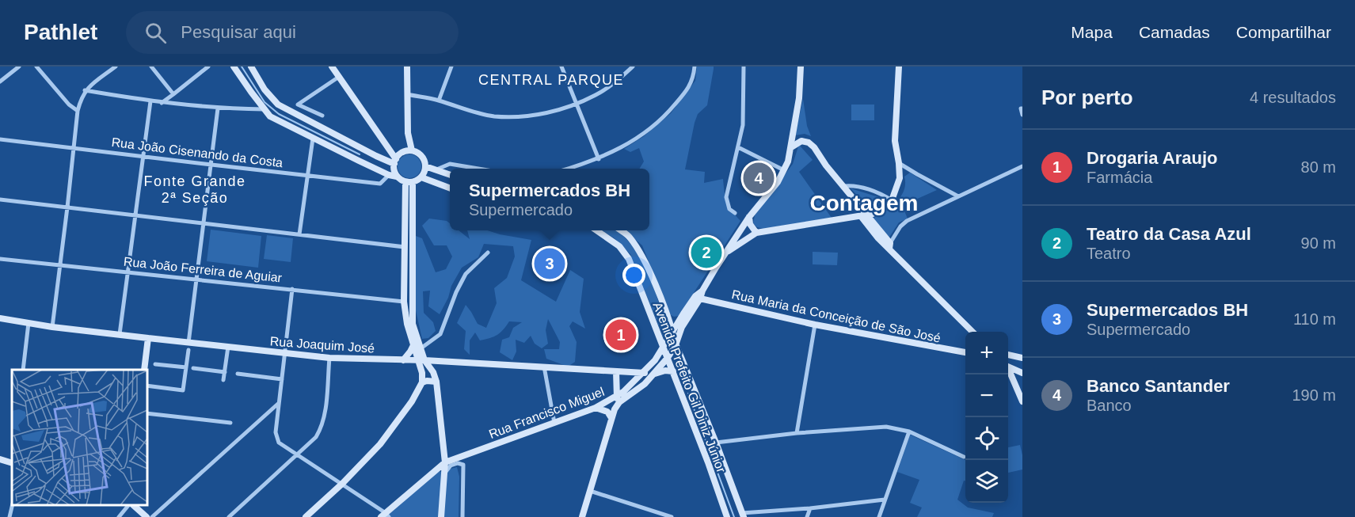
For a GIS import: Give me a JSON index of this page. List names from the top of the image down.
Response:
{
  "streets": {
    "street": [
      "Rua João Cisenando da Costa",
      "Rua João Ferreira de Aguiar",
      "Rua Maria da Conceição de São José",
      "Rua Joaquim José",
      "Avenida Prefeito Gil Diniz Júnior",
      "Rua Francisco Miguel"
    ]
  },
  "crossings": [
    ["Rua Maria da Conceição de São José", "Rua Francisco Miguel"],
    ["Rua Joaquim José", "Rua Francisco Miguel"],
    ["Avenida Prefeito Gil Diniz Júnior", "Rua Francisco Miguel"]
  ],
  "districts": ["CENTRAL PARQUE", "Fonte Grande 2ª Seção", "Contagem"],
  "page": {
    "header": "Pathlet",
    "search": "Pesquisar aqui",
    "nav": ["Mapa", "Camadas", "Compartilhar"],
    "heading": ["Por perto", "4 resultados"],
    "list": [
      {
        "mark": "1",
        "name": "Drogaria Araujo",
        "note": "Farmácia",
        "value": "80 m"
      },
      {
        "mark": "2",
        "name": "Teatro da Casa Azul",
        "note": "Teatro",
        "value": "90 m"
      },
      {
        "mark": "3",
        "name": "Supermercados BH",
        "note": "Supermercado",
        "value": "110 m"
      },
      {
        "mark": "4",
        "name": "Banco Santander",
        "note": "Banco",
        "value": "190 m"
      }
    ],
    "pins": [
      "4",
      "2",
      "3",
      "1"
    ],
    "popup": ["Supermercados BH", "Supermercado"],
    "map_buttons": ["+", "−"]
  }
}
